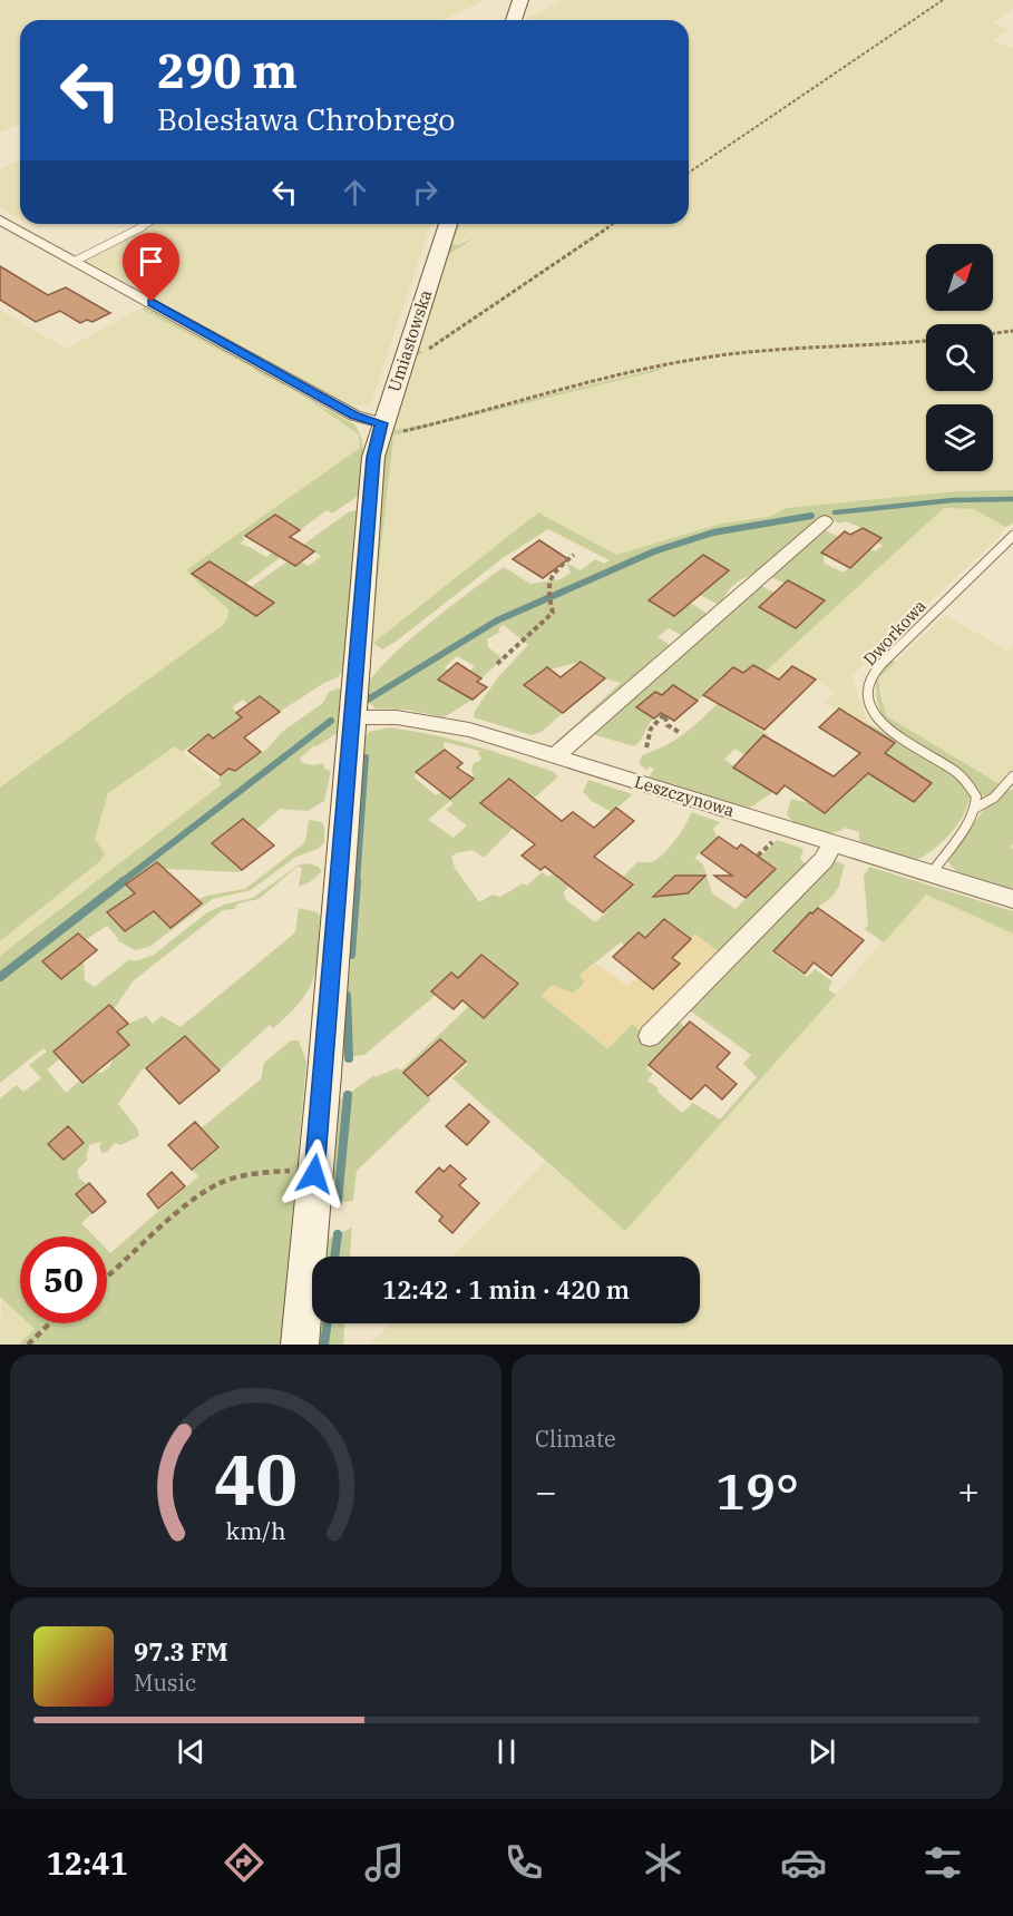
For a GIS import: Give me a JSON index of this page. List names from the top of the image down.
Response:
{
  "streets": {
    "main road": ["Umiastowska"],
    "street": ["Leszczynowa"],
    "lane": ["Dworkowa"]
  },
  "crossings": [
    ["Umiastowska", "Leszczynowa"]
  ],
  "north": "top right",
  "page": {
    "turn": ["290 m", "Bolesława Chrobrego"],
    "limit": "50",
    "trip": "12:42 · 1 min · 420 m",
    "tile": "Climate",
    "heat": ["−", "19°", "+"],
    "song": ["97.3 FM", "Music"],
    "tabs": "12:41",
    "gauge": ["40", "km/h"]
  }
}
